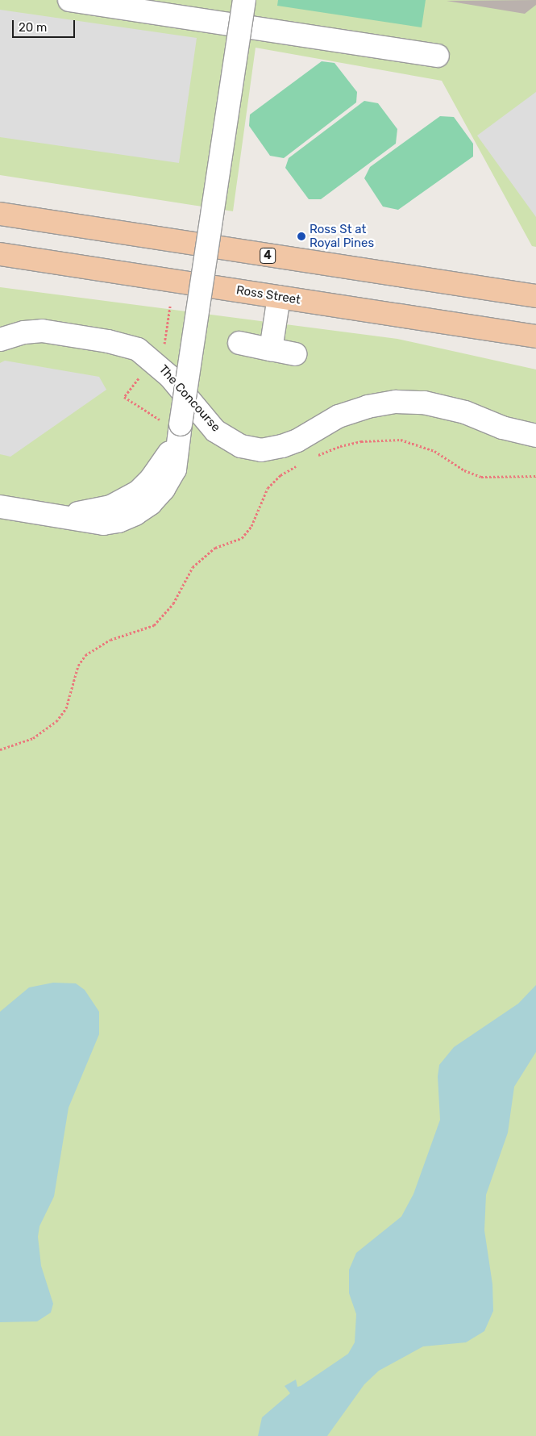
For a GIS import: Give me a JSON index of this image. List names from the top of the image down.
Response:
{
  "streets": {
    "main road": ["4", "Ross Street"],
    "street": ["The Concourse"]
  },
  "places": ["Ross St at Royal Pines"],
  "scale_bar": "20 m"
}
